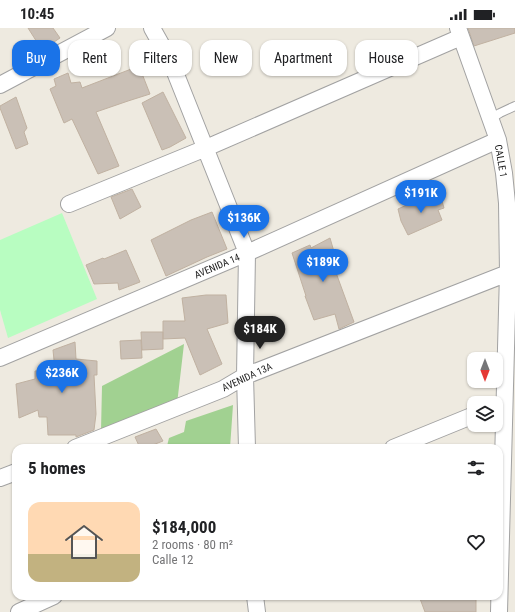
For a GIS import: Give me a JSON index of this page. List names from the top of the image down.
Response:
{
  "streets": {
    "street": ["CALLE 1", "AVENIDA 14", "AVENIDA 13A"]
  },
  "crossings": [
    ["CALLE 1", "AVENIDA 14"],
    ["CALLE 1", "AVENIDA 13A"]
  ],
  "north": "bottom",
  "page": {
    "status": "10:45",
    "chip": [
      "Buy",
      "Rent",
      "Filters",
      "New",
      "Apartment",
      "House"
    ],
    "price": [
      "$191K",
      "$136K",
      "$189K",
      "$184K",
      "$236K"
    ],
    "heading": "5 homes",
    "list": [
      {
        "name": "$184,000",
        "note": "2 rooms · 80 m² · Calle 12"
      }
    ]
  }
}
